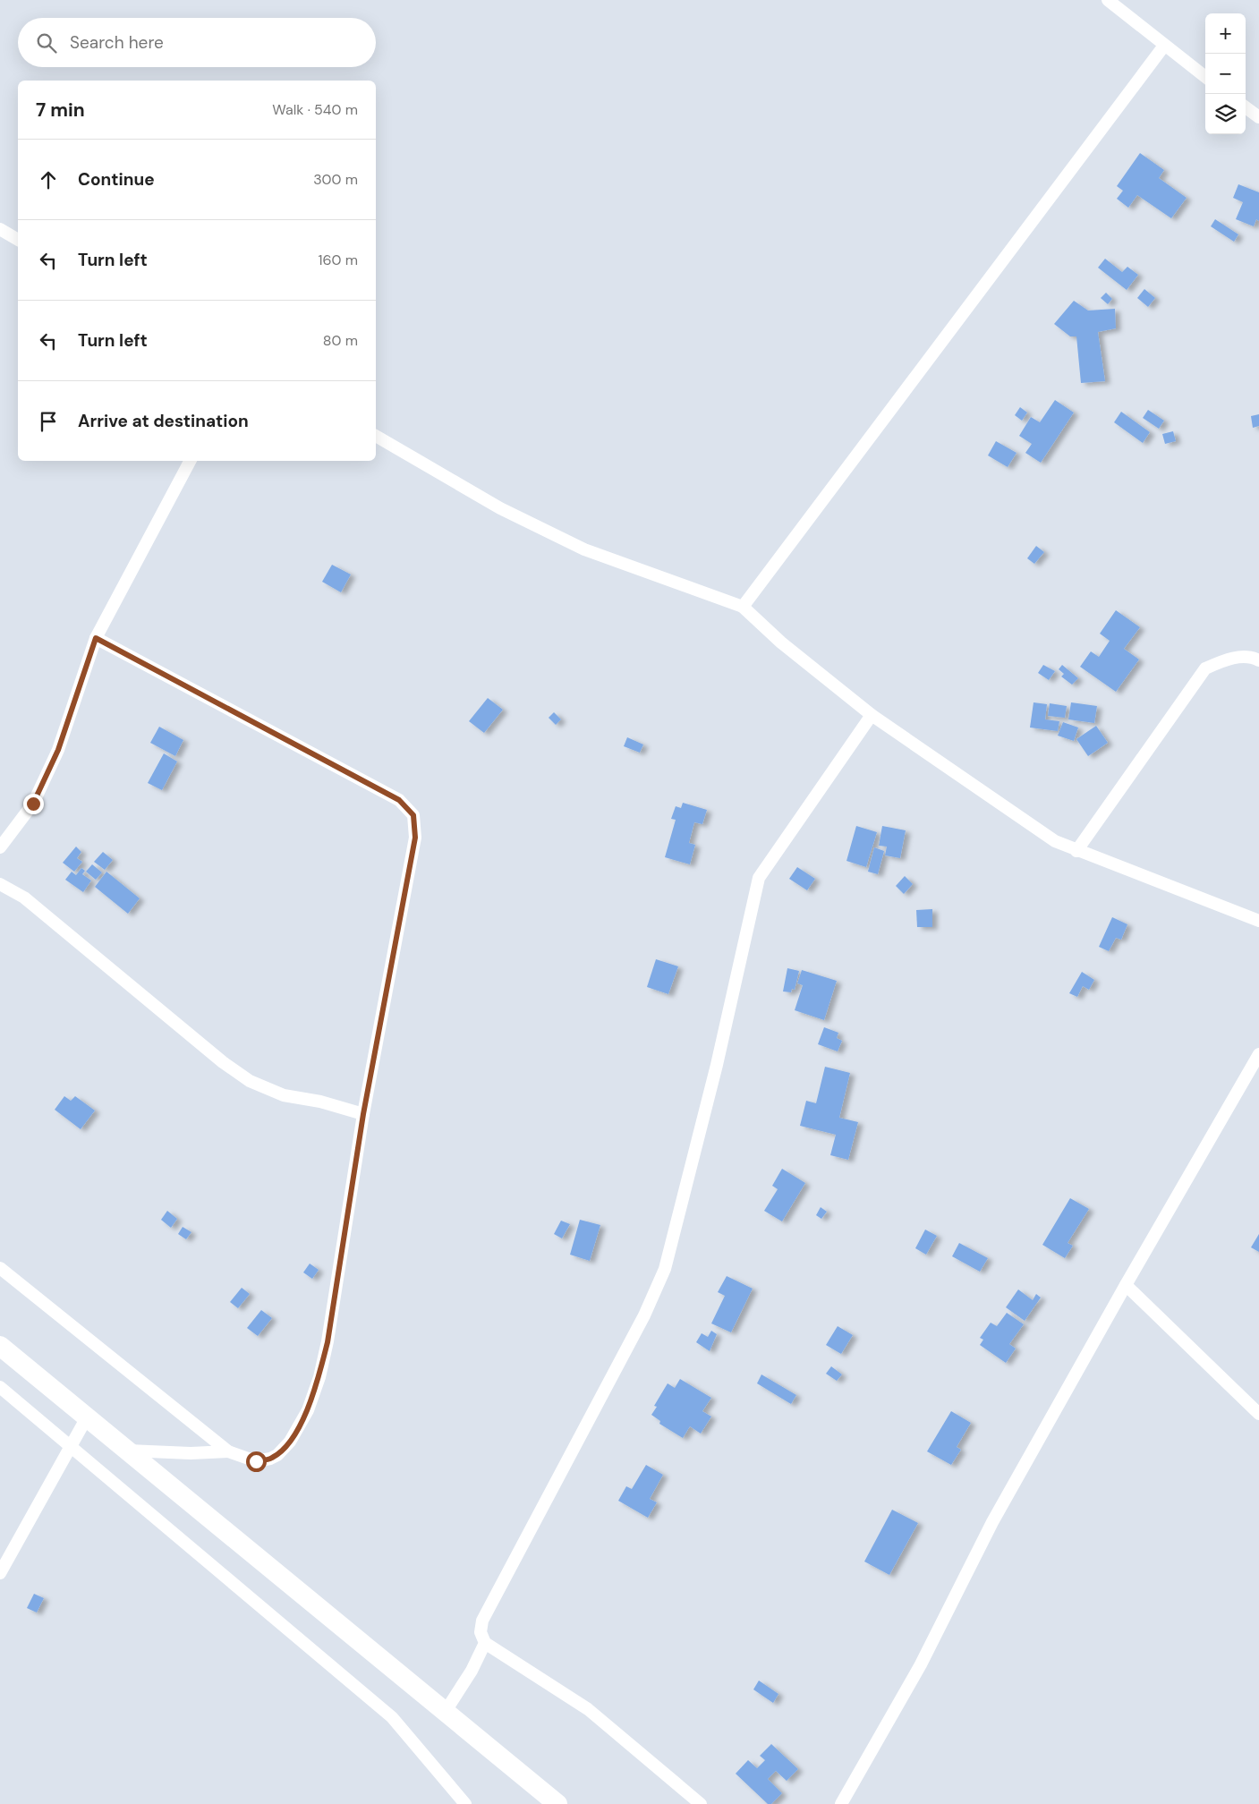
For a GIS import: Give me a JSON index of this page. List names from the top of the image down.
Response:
{
  "page": {
    "map_buttons": ["+", "−"],
    "search": "Search here",
    "heading": ["7 min", "Walk · 540 m"],
    "list": [
      ["Continue", "300 m"],
      ["Turn left", "160 m"],
      ["Turn left", "80 m"],
      "Arrive at destination"
    ]
  }
}
